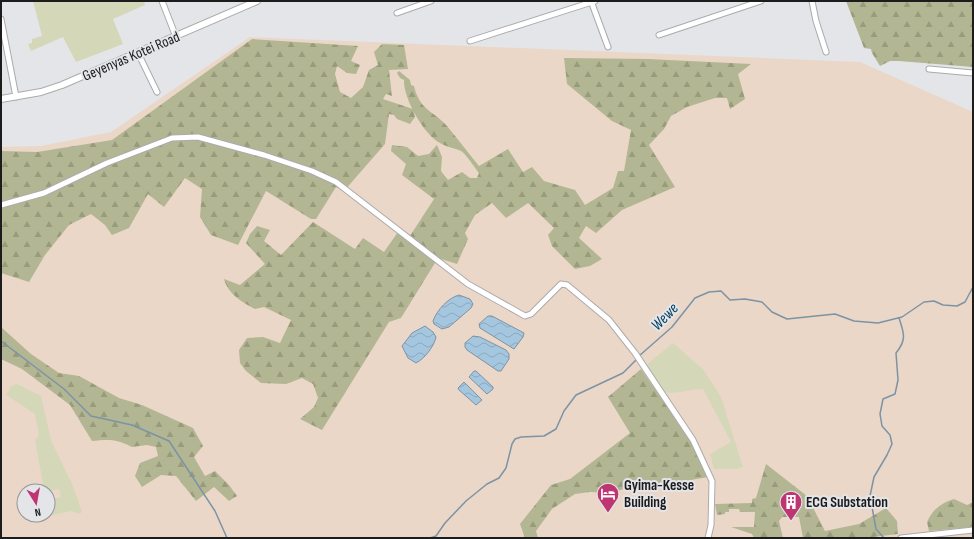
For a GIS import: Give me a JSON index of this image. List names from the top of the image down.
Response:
{
  "streets": {
    "street": ["Geyenyas Kotei Road"]
  },
  "water": ["Wewe"],
  "places": {
    "hotel": ["Gyima-Kesse Building"],
    "building": ["ECG Substation"]
  },
  "north": "bottom"
}
